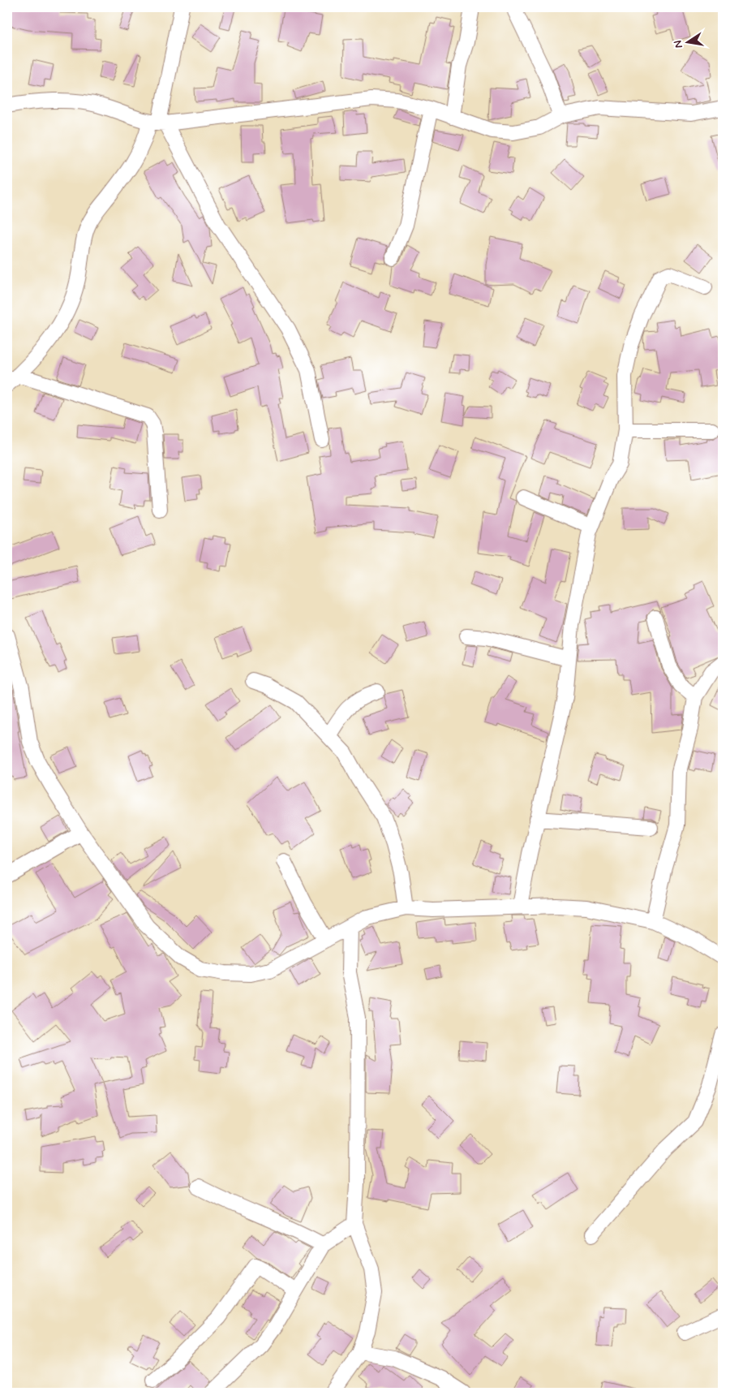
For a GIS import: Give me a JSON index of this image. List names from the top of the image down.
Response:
{
  "north": "left"
}
